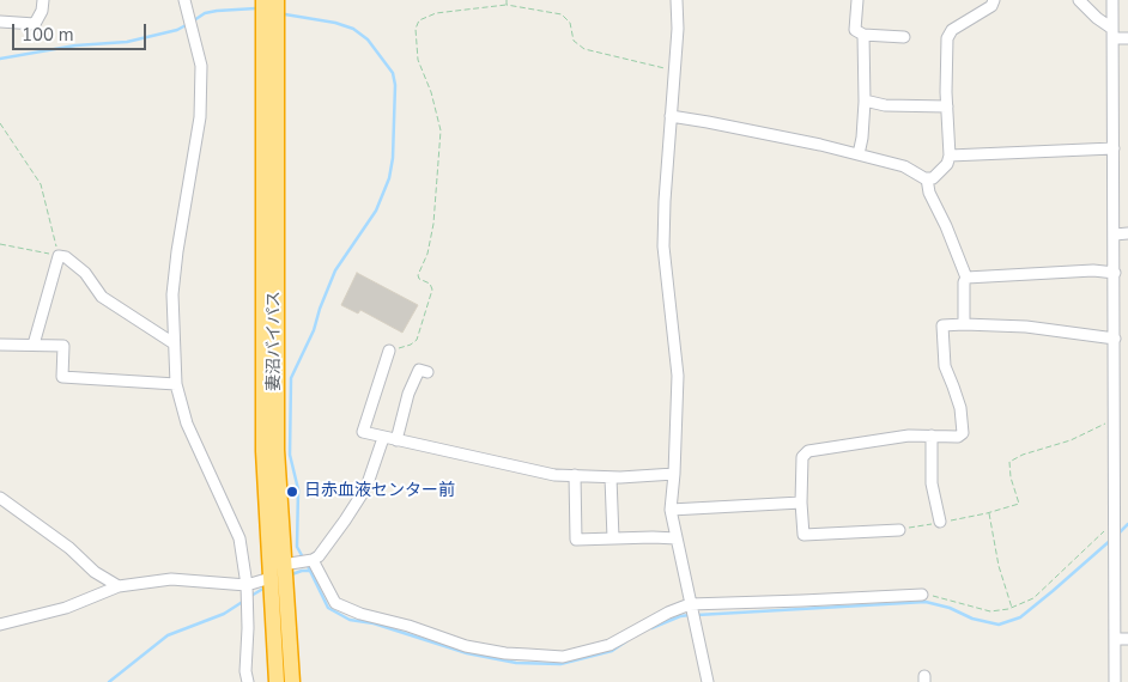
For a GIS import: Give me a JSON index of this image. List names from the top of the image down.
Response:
{
  "streets": {
    "highway": ["妻沼バイパス"]
  },
  "places": ["日赤血液センター前"],
  "scale_bar": "100 m"
}
